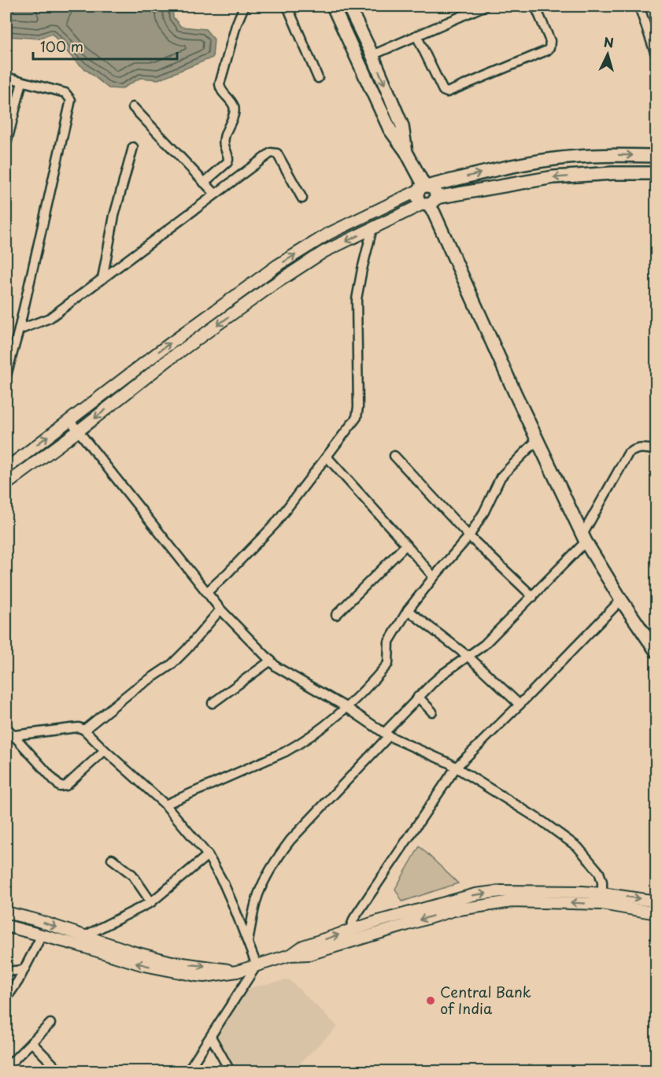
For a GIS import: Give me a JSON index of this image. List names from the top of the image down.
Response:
{
  "places": ["Central Bank of India"],
  "scale_bar": "100 m",
  "north": "top"
}
